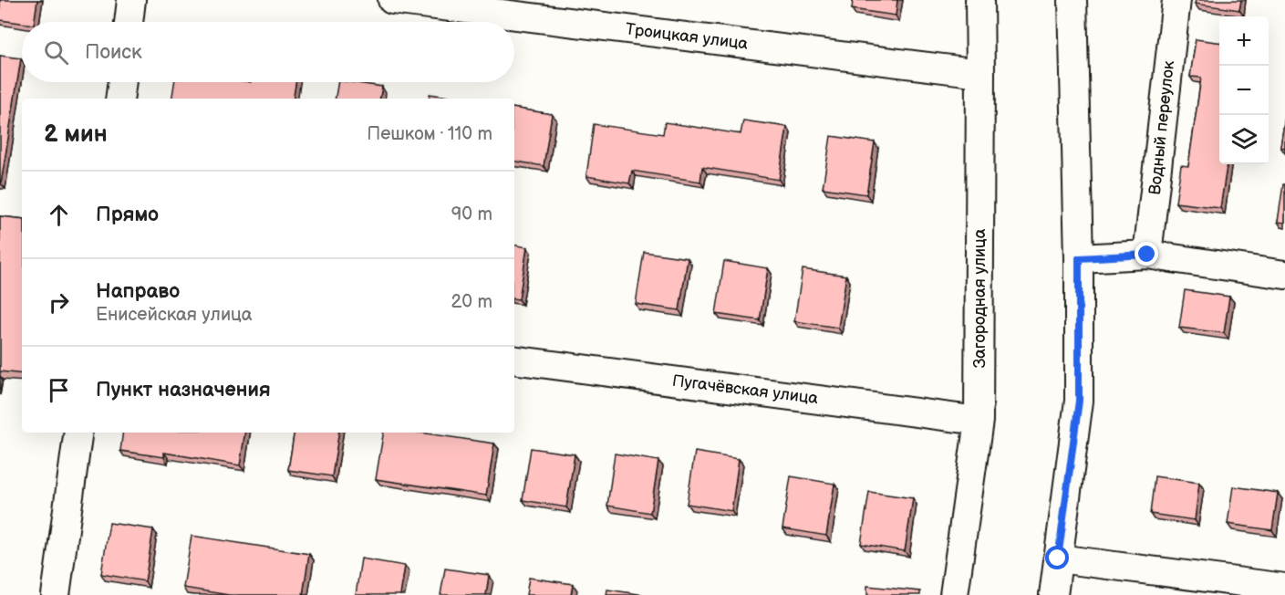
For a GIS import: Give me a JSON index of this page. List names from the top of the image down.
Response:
{
  "streets": {
    "street": [
      "Троицкая улица",
      "Водный переулок",
      "Загородная улица",
      "Пугачёвская улица"
    ]
  },
  "crossings": [
    ["Троицкая улица", "Загородная улица"],
    ["Загородная улица", "Пугачёвская улица"]
  ],
  "page": {
    "map_buttons": ["+", "−"],
    "search": "Поиск",
    "heading": ["2 мин", "Пешком · 110 m"],
    "list": [
      ["Прямо", "90 m"],
      ["Направо", "Енисейская улица", "20 m"],
      "Пункт назначения"
    ]
  }
}
